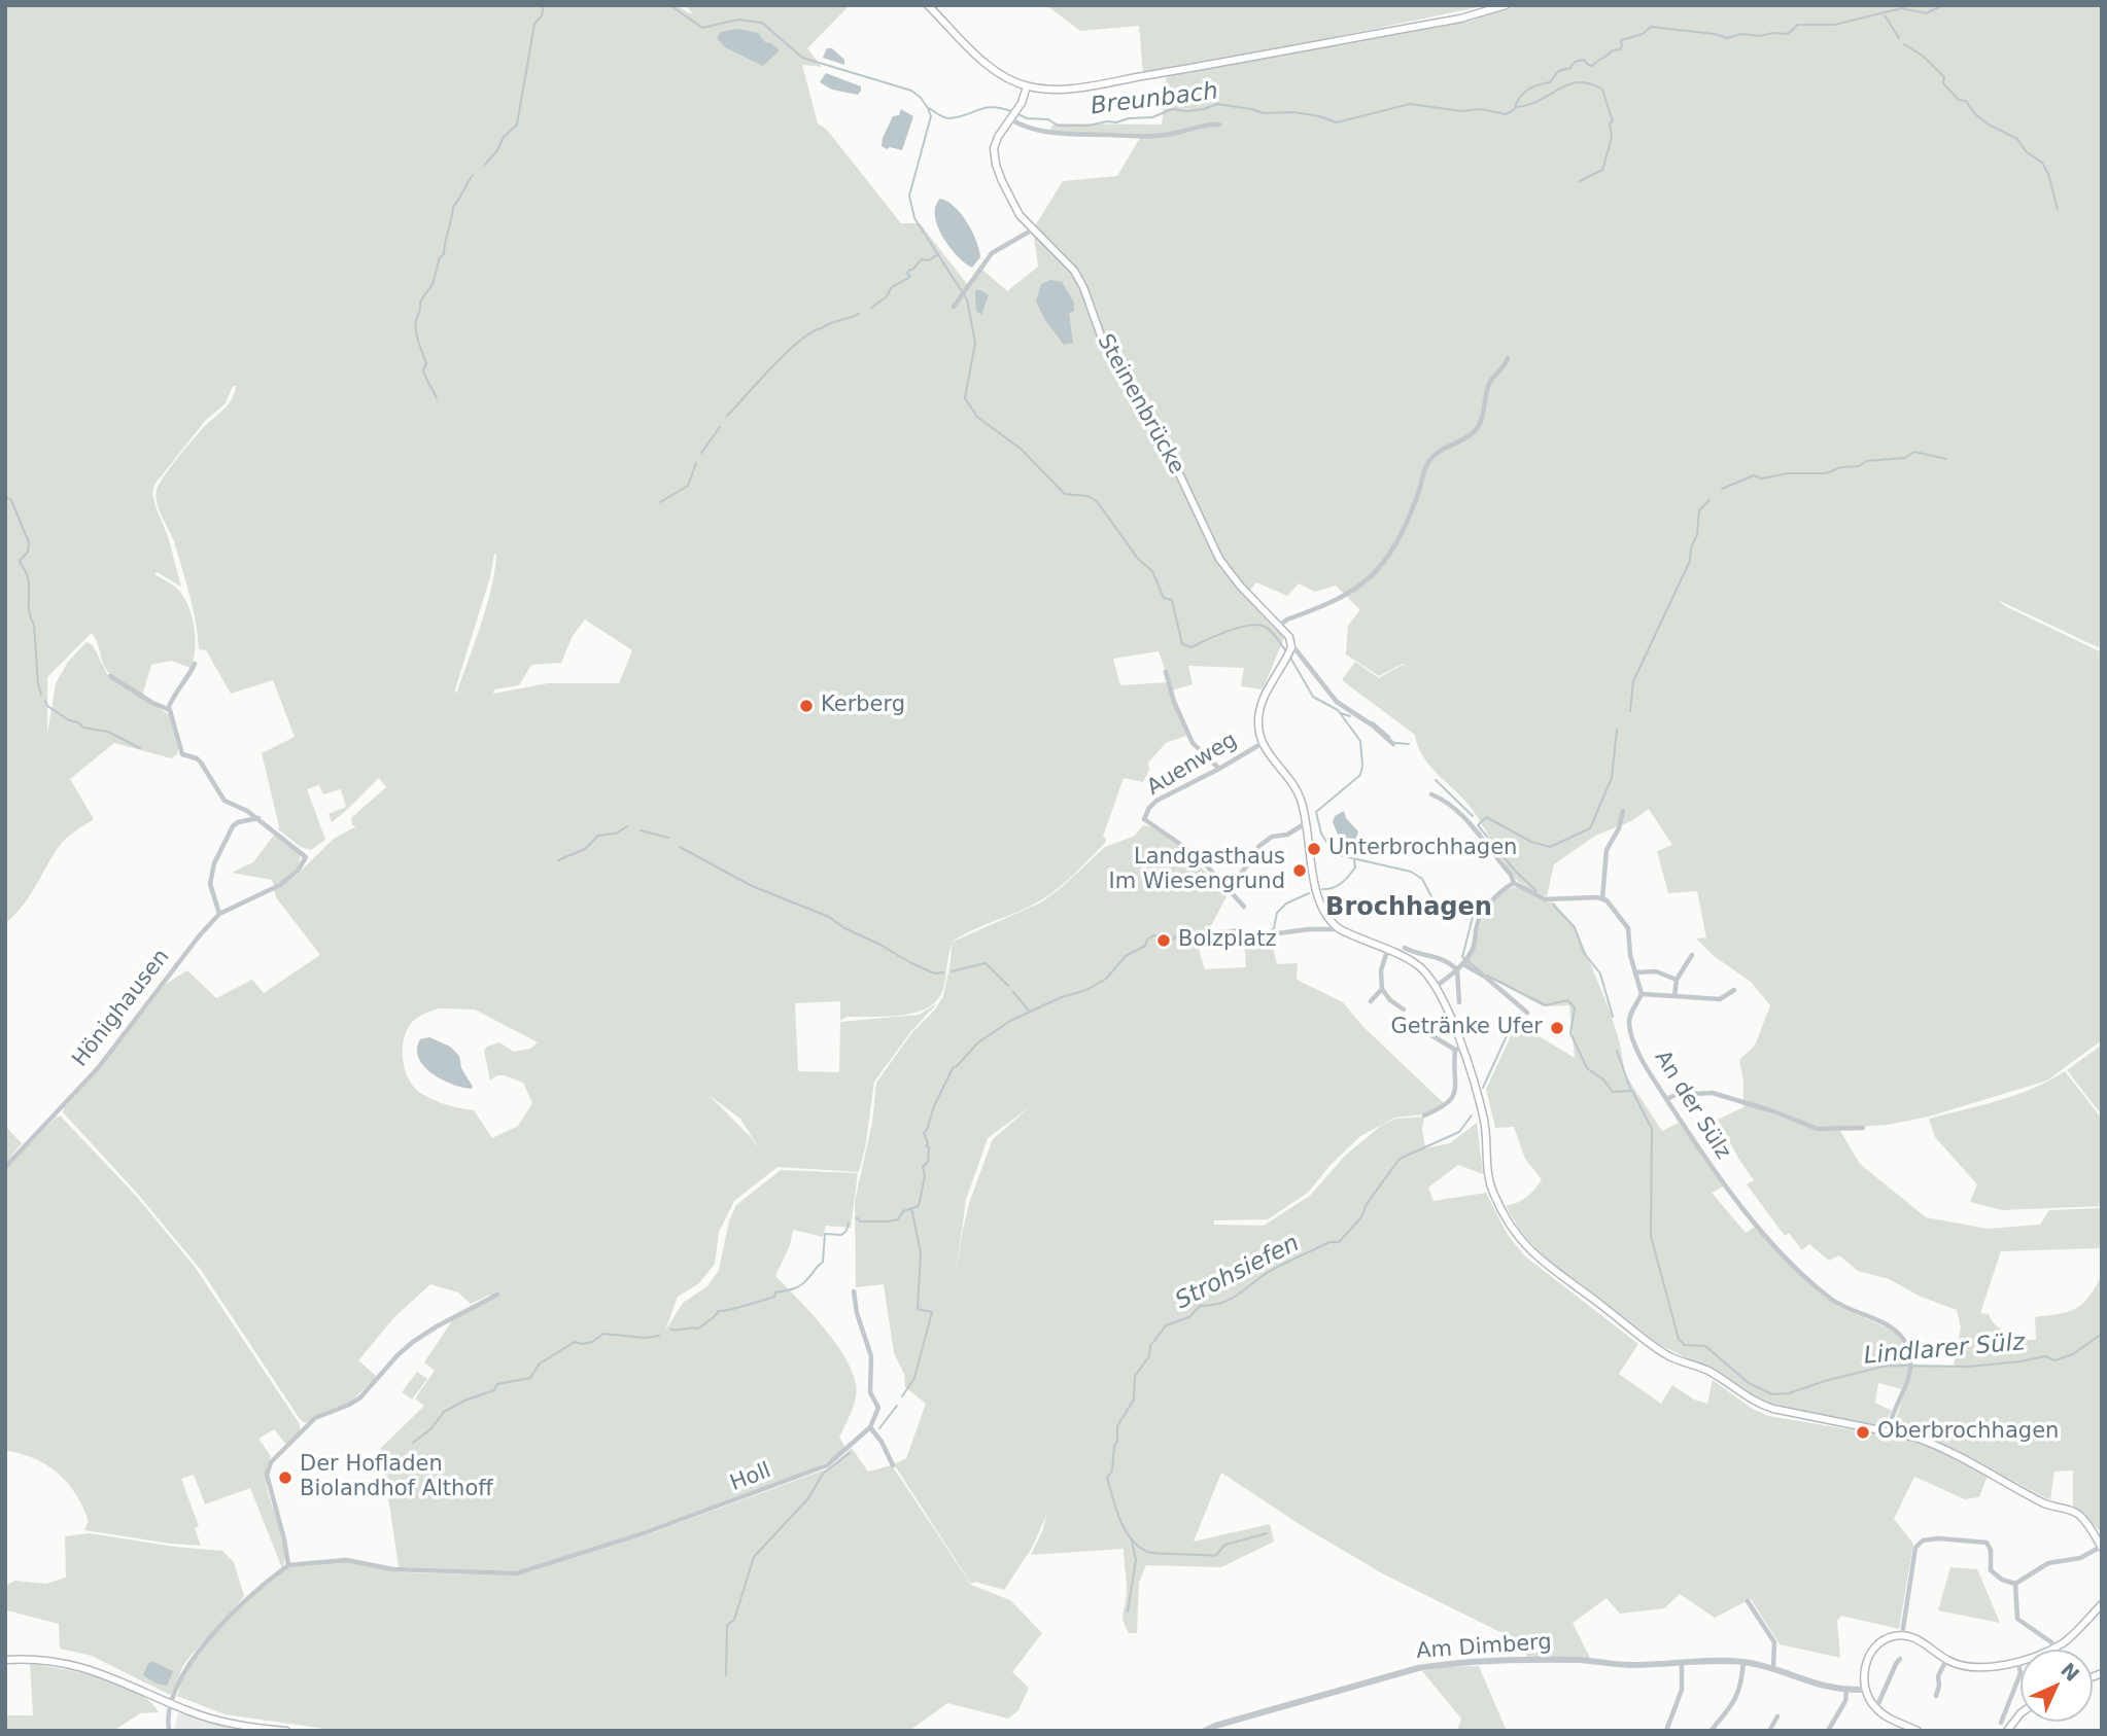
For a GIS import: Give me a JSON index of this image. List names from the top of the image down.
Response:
{
  "streets": {
    "main road": ["Steinenbrücke"],
    "street": [
      "Auenweg",
      "Hönighausen",
      "An der Sülz",
      "Holl",
      "Am Dimberg"
    ]
  },
  "districts": ["Brochhagen"],
  "water": ["Breunbach", "Strohsiefen", "Lindlarer Sülz"],
  "places": [
    "Kerberg",
    "Unterbrochhagen",
    "Landgasthaus Im Wiesengrund",
    "Bolzplatz",
    "Getränke Ufer",
    "Oberbrochhagen",
    "Der Hofladen Biolandhof Althoff"
  ],
  "north": "top right"
}
